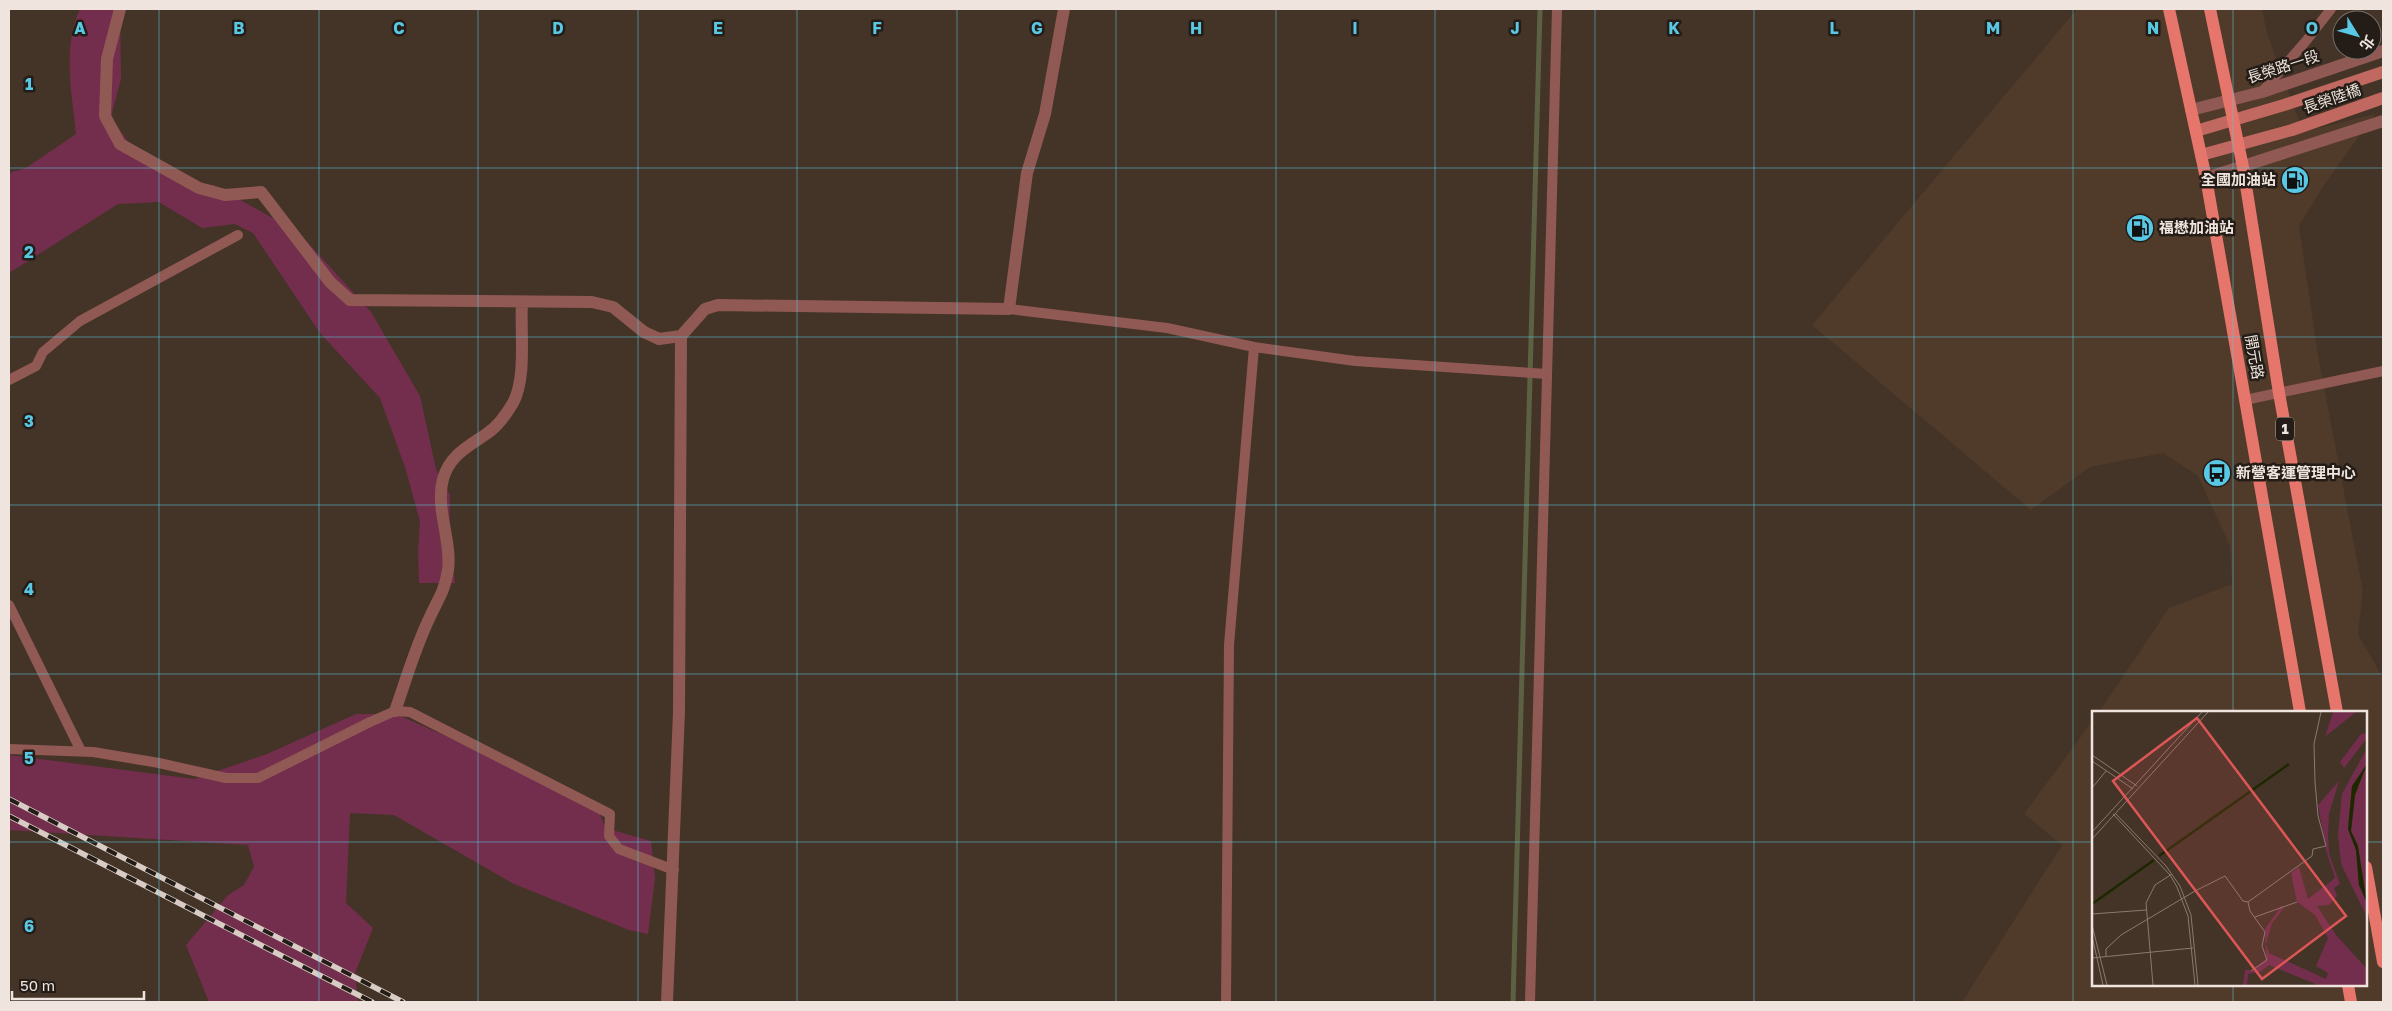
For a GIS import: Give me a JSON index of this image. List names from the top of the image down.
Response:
{
  "streets": {
    "main road": ["長榮陸橋", "開元路", "1"],
    "street": ["長榮路一段"]
  },
  "crossings": [
    ["長榮路一段", "開元路"],
    ["長榮陸橋", "開元路"]
  ],
  "places": {
    "fuel station": ["全國加油站", "福懋加油站"],
    "bus stop": ["新營客運管理中心"]
  },
  "scale_bar": "50 m",
  "north": "bottom right",
  "grid": {
    "columns": [
      "A",
      "B",
      "C",
      "D",
      "E",
      "F",
      "G",
      "H",
      "I",
      "J",
      "K",
      "L",
      "M",
      "N",
      "O"
    ],
    "rows": [
      "1",
      "2",
      "3",
      "4",
      "5",
      "6"
    ]
  }
}
